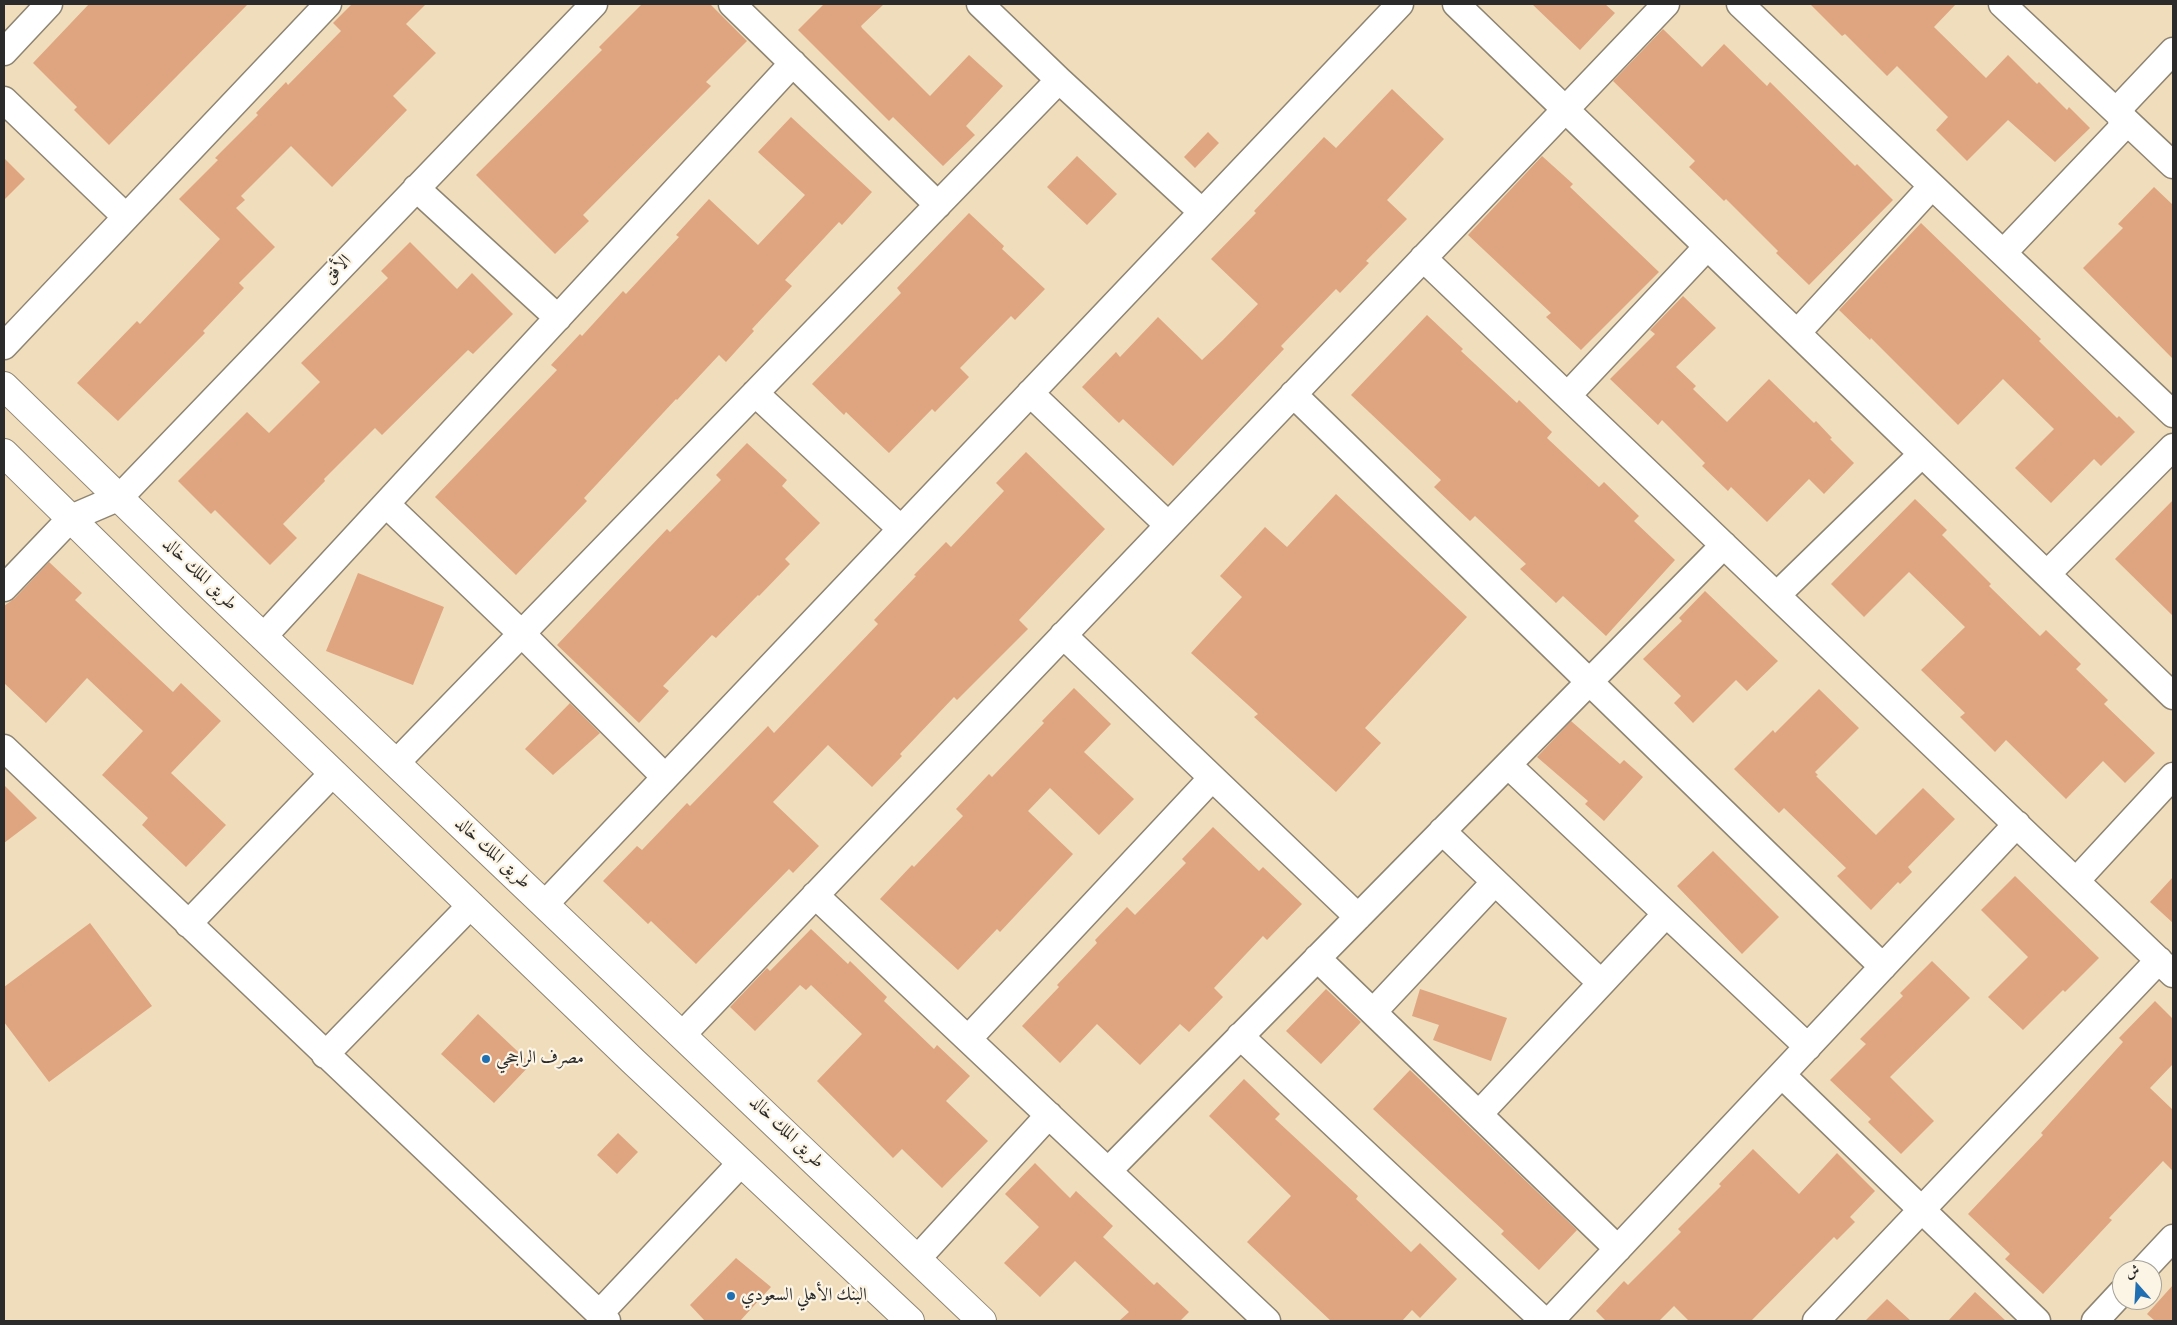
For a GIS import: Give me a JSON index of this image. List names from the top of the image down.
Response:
{
  "streets": {
    "main road": ["طريق الملك خالد"],
    "street": ["الأفق"]
  },
  "crossings": [
    ["الأفق", "طريق الملك خالد"]
  ],
  "places": ["مصرف الراجحي", "البنك الأهلي السعودي"],
  "north": "top"
}
